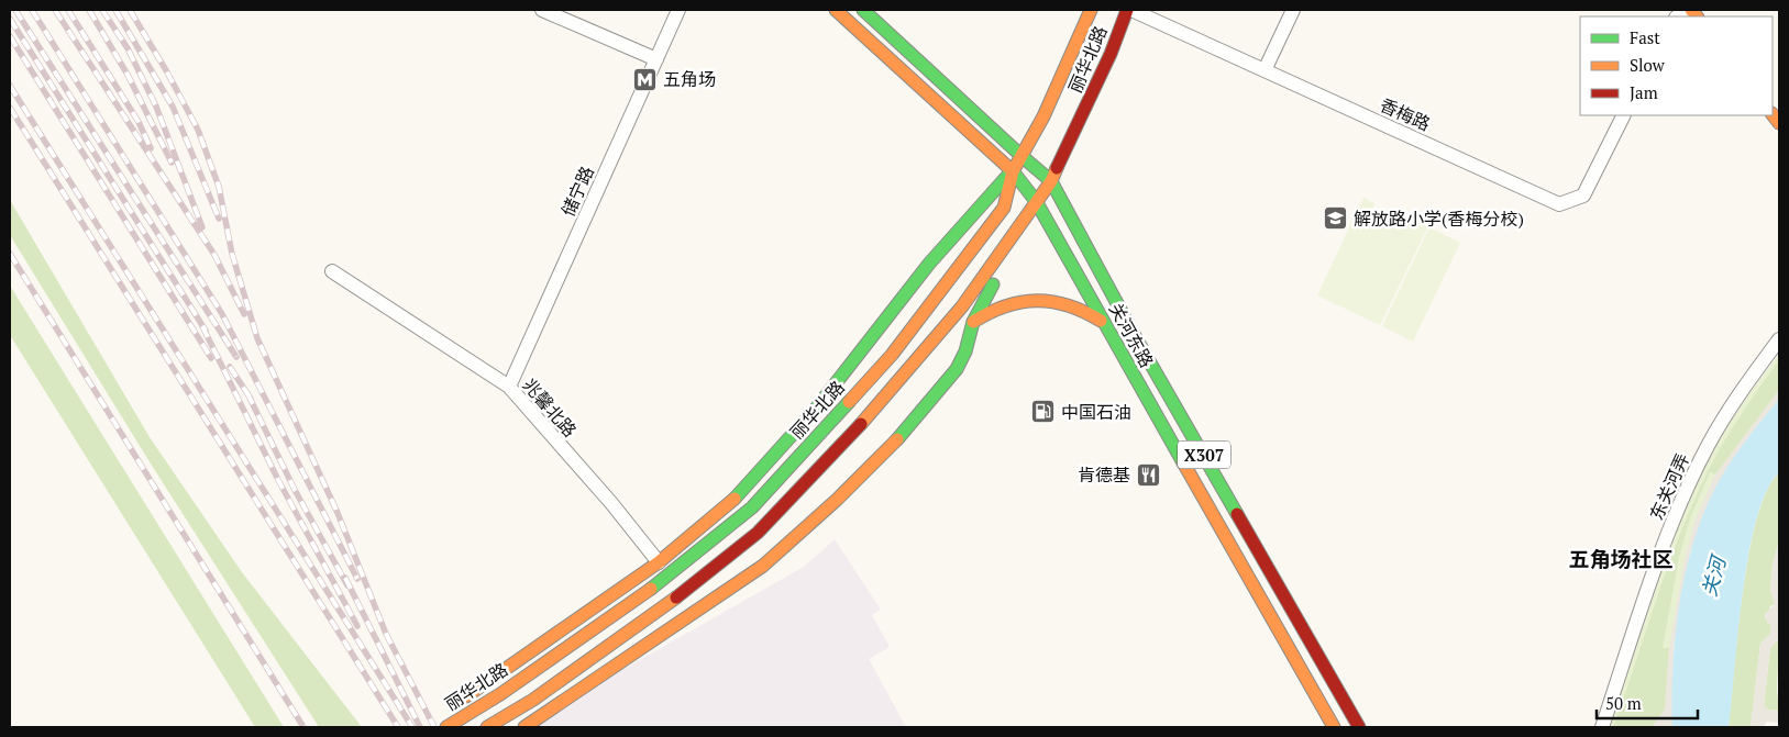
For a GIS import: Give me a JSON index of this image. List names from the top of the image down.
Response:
{
  "streets": {
    "main road": ["丽华北路", "关河东路", "X307"],
    "street": [
      "香梅路",
      "储宁路",
      "兆馨北路",
      "东关河弄"
    ]
  },
  "crossings": [
    ["丽华北路", "香梅路"],
    ["丽华北路", "关河东路"],
    ["储宁路", "兆馨北路"]
  ],
  "districts": ["五角场社区"],
  "water": ["关河"],
  "places": {
    "metro station": ["五角场"],
    "school or university": ["解放路小学(香梅分校)"],
    "fuel station": ["中国石油"],
    "restaurant": ["肯德基"]
  },
  "legend": ["Fast", "Slow", "Jam"],
  "scale_bar": "50 m"
}
